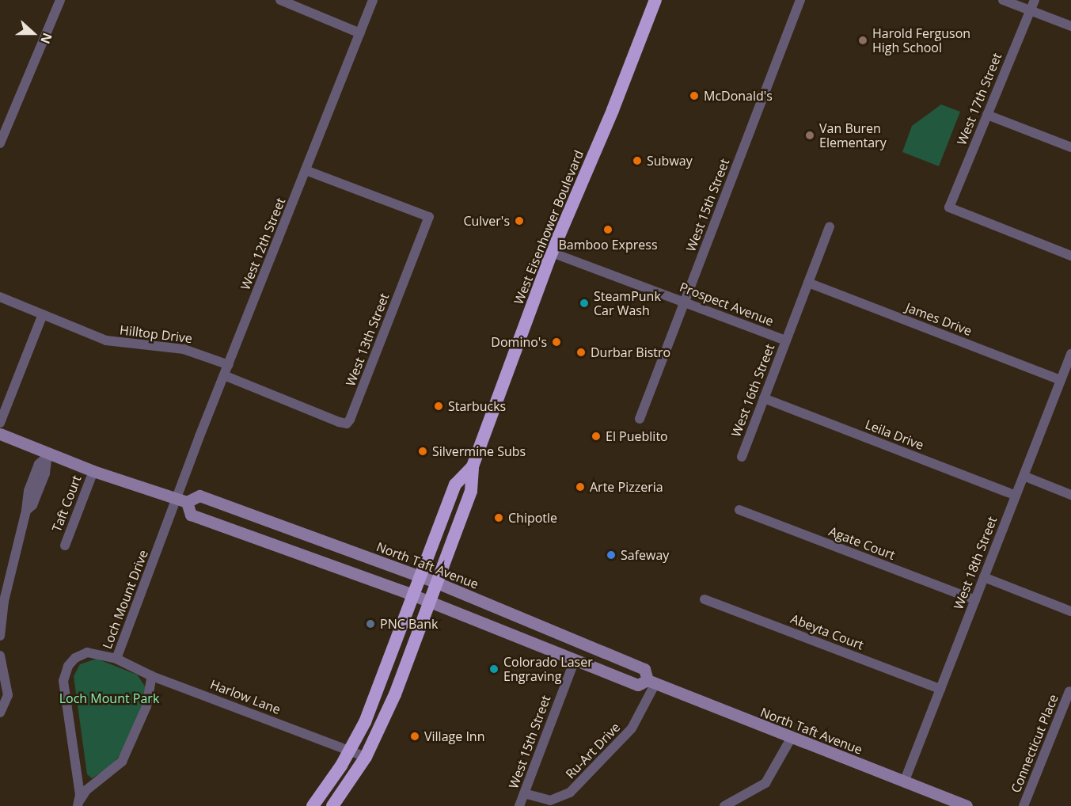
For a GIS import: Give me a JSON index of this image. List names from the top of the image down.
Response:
{
  "streets": {
    "highway": ["West Eisenhower Boulevard"],
    "main road": ["North Taft Avenue"],
    "street": [
      "West 17th Street",
      "West 15th Street",
      "West 12th Street",
      "Prospect Avenue",
      "James Drive",
      "Hilltop Drive",
      "West 13th Street",
      "West 16th Street",
      "Leila Drive",
      "Taft Court",
      "Agate Court",
      "West 18th Street",
      "Loch Mount Drive",
      "Abeyta Court",
      "Harlow Lane",
      "Connecticut Place",
      "Ru-Art Drive"
    ]
  },
  "crossings": [
    ["West 15th Street", "Prospect Avenue"],
    ["West 15th Street", "North Taft Avenue"],
    ["West 15th Street", "Ru-Art Drive"],
    ["West Eisenhower Boulevard", "Prospect Avenue"],
    ["West Eisenhower Boulevard", "North Taft Avenue"],
    ["West Eisenhower Boulevard", "Harlow Lane"],
    ["West 12th Street", "Hilltop Drive"],
    ["West 12th Street", "West 13th Street"],
    ["West 12th Street", "North Taft Avenue"],
    ["West 12th Street", "Loch Mount Drive"],
    ["Prospect Avenue", "West 16th Street"],
    ["James Drive", "West 16th Street"],
    ["James Drive", "West 18th Street"],
    ["West 16th Street", "Leila Drive"],
    ["Leila Drive", "West 18th Street"],
    ["Taft Court", "North Taft Avenue"],
    ["Agate Court", "West 18th Street"],
    ["West 18th Street", "North Taft Avenue"],
    ["West 18th Street", "Abeyta Court"],
    ["North Taft Avenue", "Loch Mount Drive"],
    ["North Taft Avenue", "Ru-Art Drive"],
    ["Loch Mount Drive", "Harlow Lane"]
  ],
  "parks": ["Loch Mount Park"],
  "places": [
    "Harold Ferguson High School",
    "McDonald's",
    "Van Buren Elementary",
    "Subway",
    "Culver's",
    "Bamboo Express",
    "SteamPunk Car Wash",
    "Domino's",
    "Durbar Bistro",
    "Starbucks",
    "El Pueblito",
    "Silvermine Subs",
    "Arte Pizzeria",
    "Chipotle",
    "Safeway",
    "PNC Bank",
    "Colorado Laser Engraving",
    "Village Inn"
  ],
  "north": "right"
}
